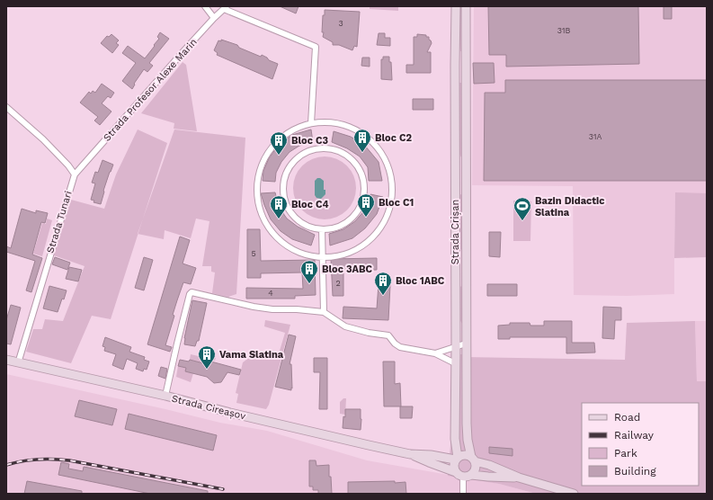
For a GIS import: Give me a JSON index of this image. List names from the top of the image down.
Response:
{
  "streets": {
    "main road": ["Strada Crișan", "Strada Cireașov"],
    "street": ["Strada Profesor Alexe Marin", "Strada Tunari"]
  },
  "crossings": [
    ["Strada Profesor Alexe Marin", "Strada Tunari"],
    ["Strada Tunari", "Strada Cireașov"],
    ["Strada Crișan", "Strada Cireașov"]
  ],
  "places": {
    "building": [
      "Bloc C2",
      "Bloc C3",
      "Bloc C1",
      "Bloc C4",
      "Bloc 3ABC",
      "Bloc 1ABC",
      "Vama Slatina"
    ],
    "sports": ["Bazin Didactic Slatina"]
  },
  "house_numbers": [
    "3",
    "31B",
    "31A",
    "5",
    "2",
    "4"
  ],
  "legend": [
    "Road",
    "Railway",
    "Park",
    "Building"
  ]
}
